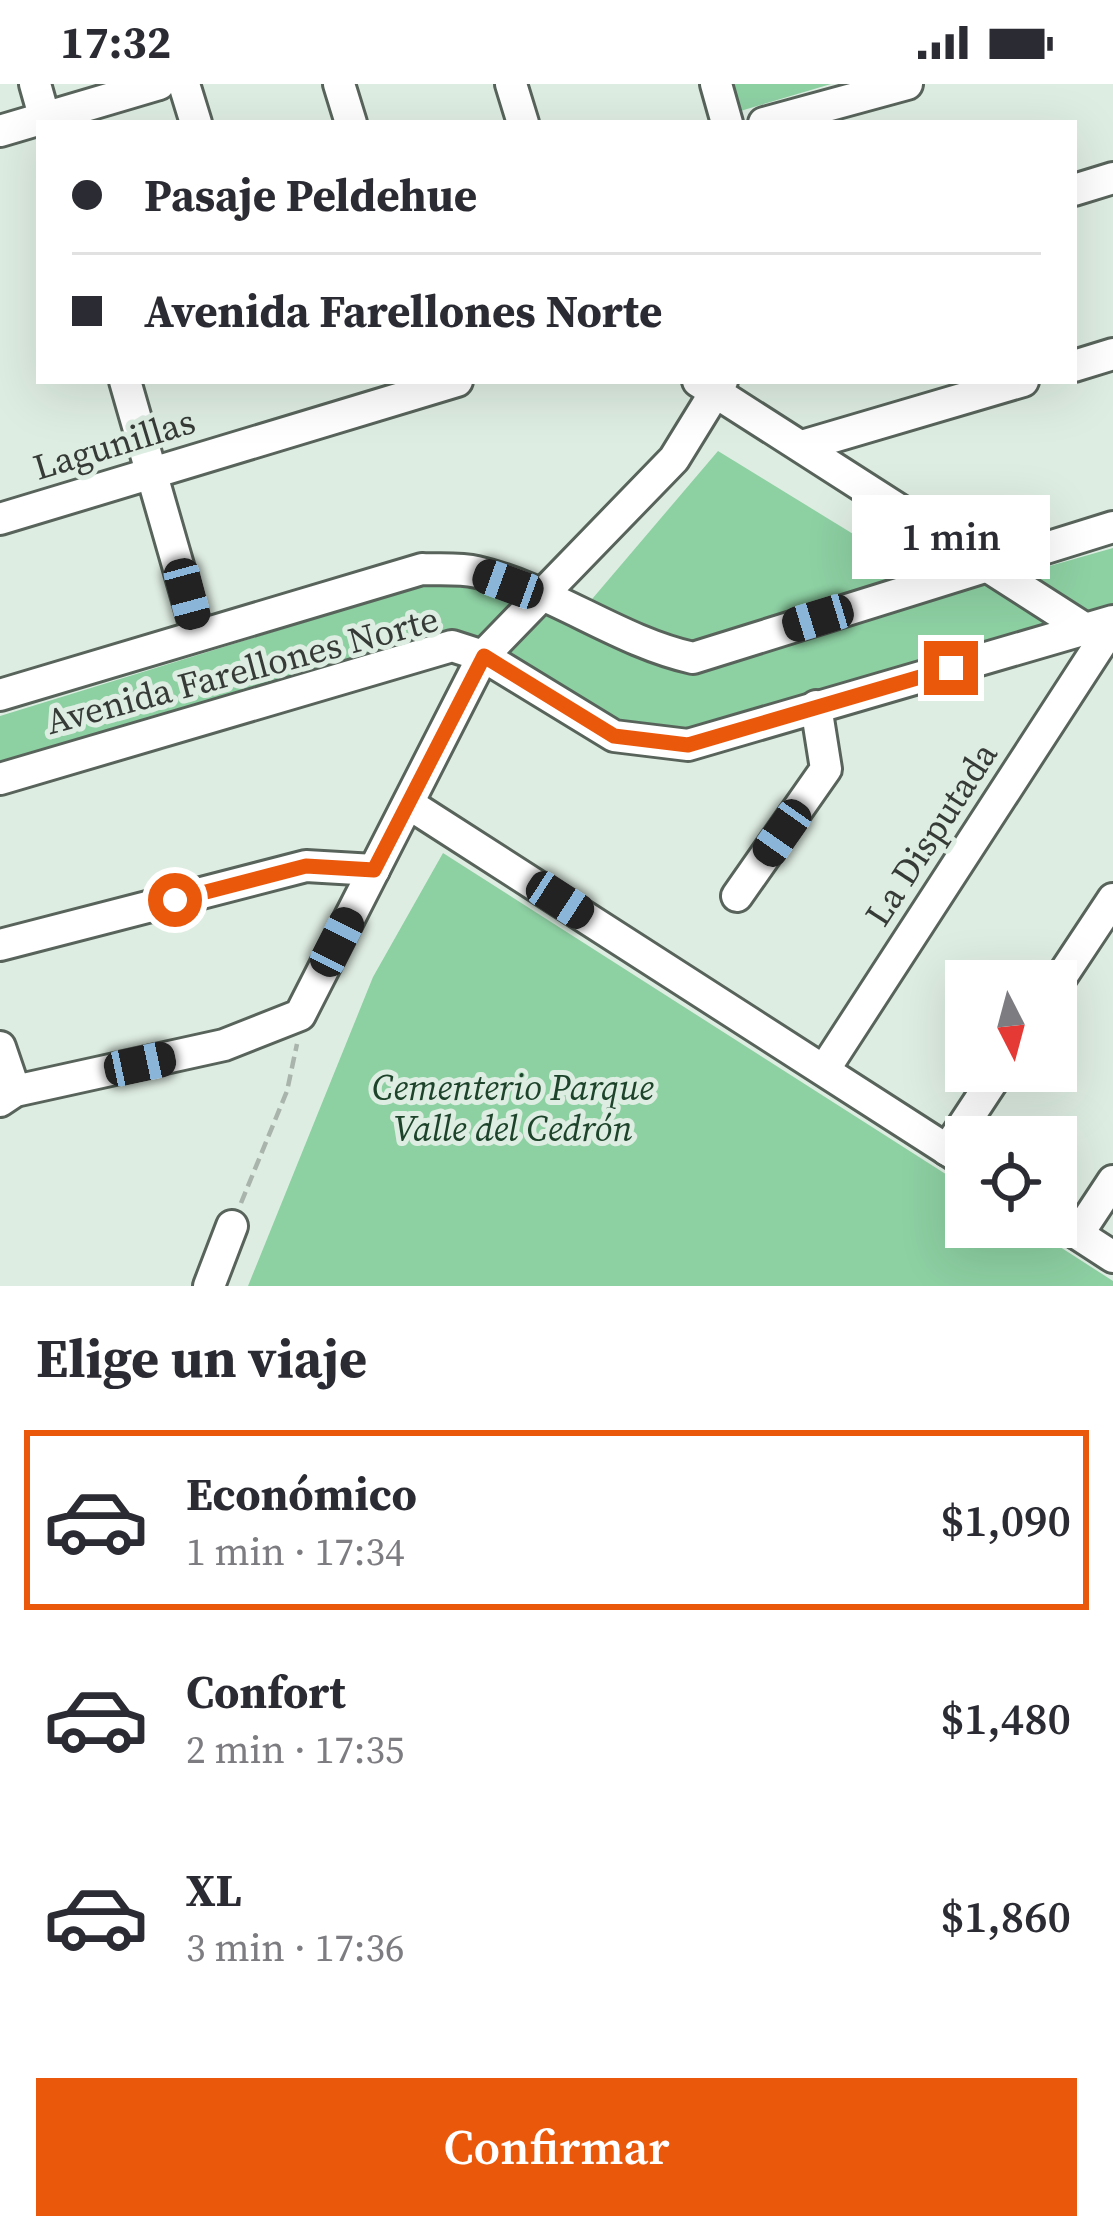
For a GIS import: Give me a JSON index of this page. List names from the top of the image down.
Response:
{
  "streets": {
    "street": ["Lagunillas", "Avenida Farellones Norte", "La Disputada"]
  },
  "crossings": [
    ["Avenida Farellones Norte", "La Disputada"]
  ],
  "parks": ["Cementerio Parque Valle del Cedrón"],
  "north": "bottom",
  "page": {
    "status": "17:32",
    "banner": ["Pasaje Peldehue", "Avenida Farellones Norte"],
    "bubble": "1 min",
    "heading": "Elige un viaje",
    "list": [
      {
        "name": "Económico",
        "note": "1 min · 17:34",
        "value": "$1,090"
      },
      {
        "name": "Confort",
        "note": "2 min · 17:35",
        "value": "$1,480"
      },
      {
        "name": "XL",
        "note": "3 min · 17:36",
        "value": "$1,860"
      }
    ],
    "buttons": "Confirmar"
  }
}
